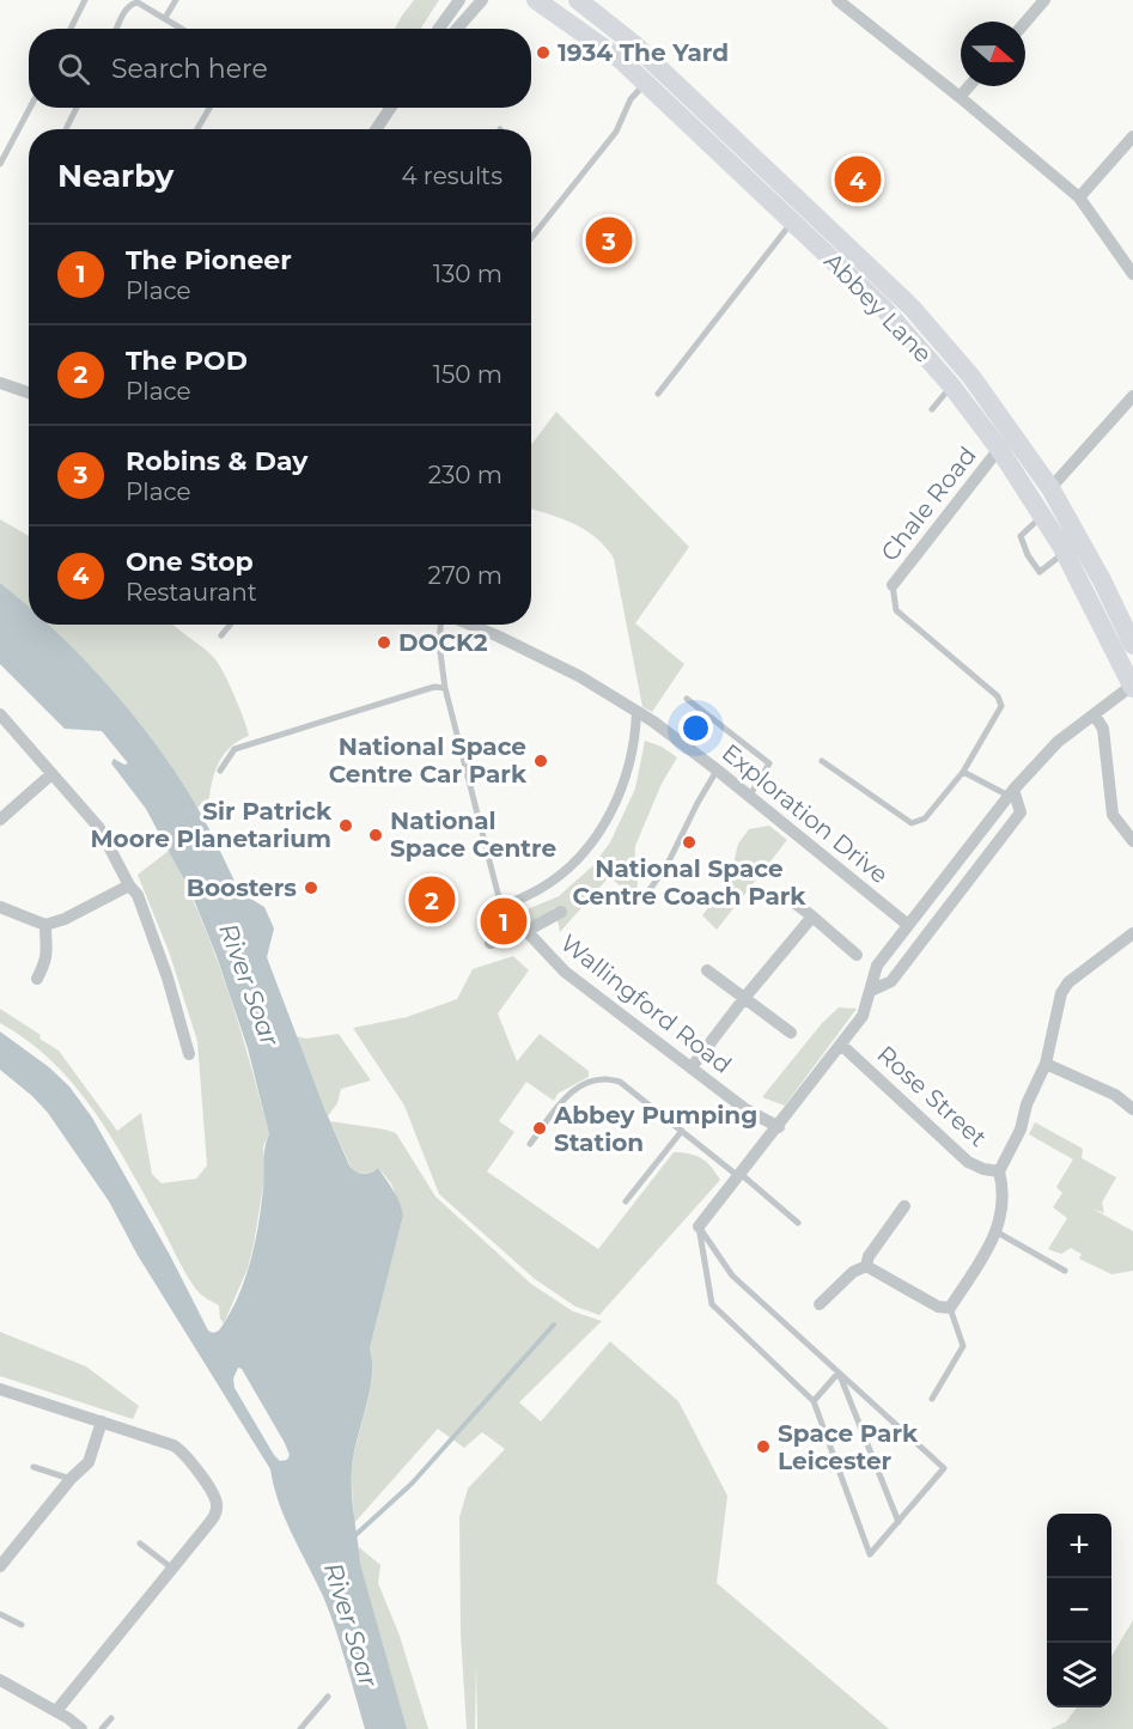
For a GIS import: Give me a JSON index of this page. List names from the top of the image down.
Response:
{
  "streets": {
    "main road": ["Abbey Lane"],
    "street": [
      "Chale Road",
      "Exploration Drive",
      "Wallingford Road",
      "Rose Street"
    ]
  },
  "crossings": [
    ["Abbey Lane", "Chale Road"]
  ],
  "water": ["River Soar"],
  "places": [
    "1934 The Yard",
    "DOCK2",
    "National Space Centre Car Park",
    "Sir Patrick Moore Planetarium",
    "National Space Centre",
    "National Space Centre Coach Park",
    "Boosters",
    "Abbey Pumping Station",
    "Space Park Leicester"
  ],
  "north": "right",
  "page": {
    "search": "Search here",
    "heading": ["Nearby", "4 results"],
    "pins": [
      "4",
      "3",
      "2",
      "1"
    ],
    "list": [
      {
        "mark": "1",
        "name": "The Pioneer",
        "note": "Place",
        "value": "130 m"
      },
      {
        "mark": "2",
        "name": "The POD",
        "note": "Place",
        "value": "150 m"
      },
      {
        "mark": "3",
        "name": "Robins & Day",
        "note": "Place",
        "value": "230 m"
      },
      {
        "mark": "4",
        "name": "One Stop",
        "note": "Restaurant",
        "value": "270 m"
      }
    ],
    "map_buttons": ["+", "−"]
  }
}
